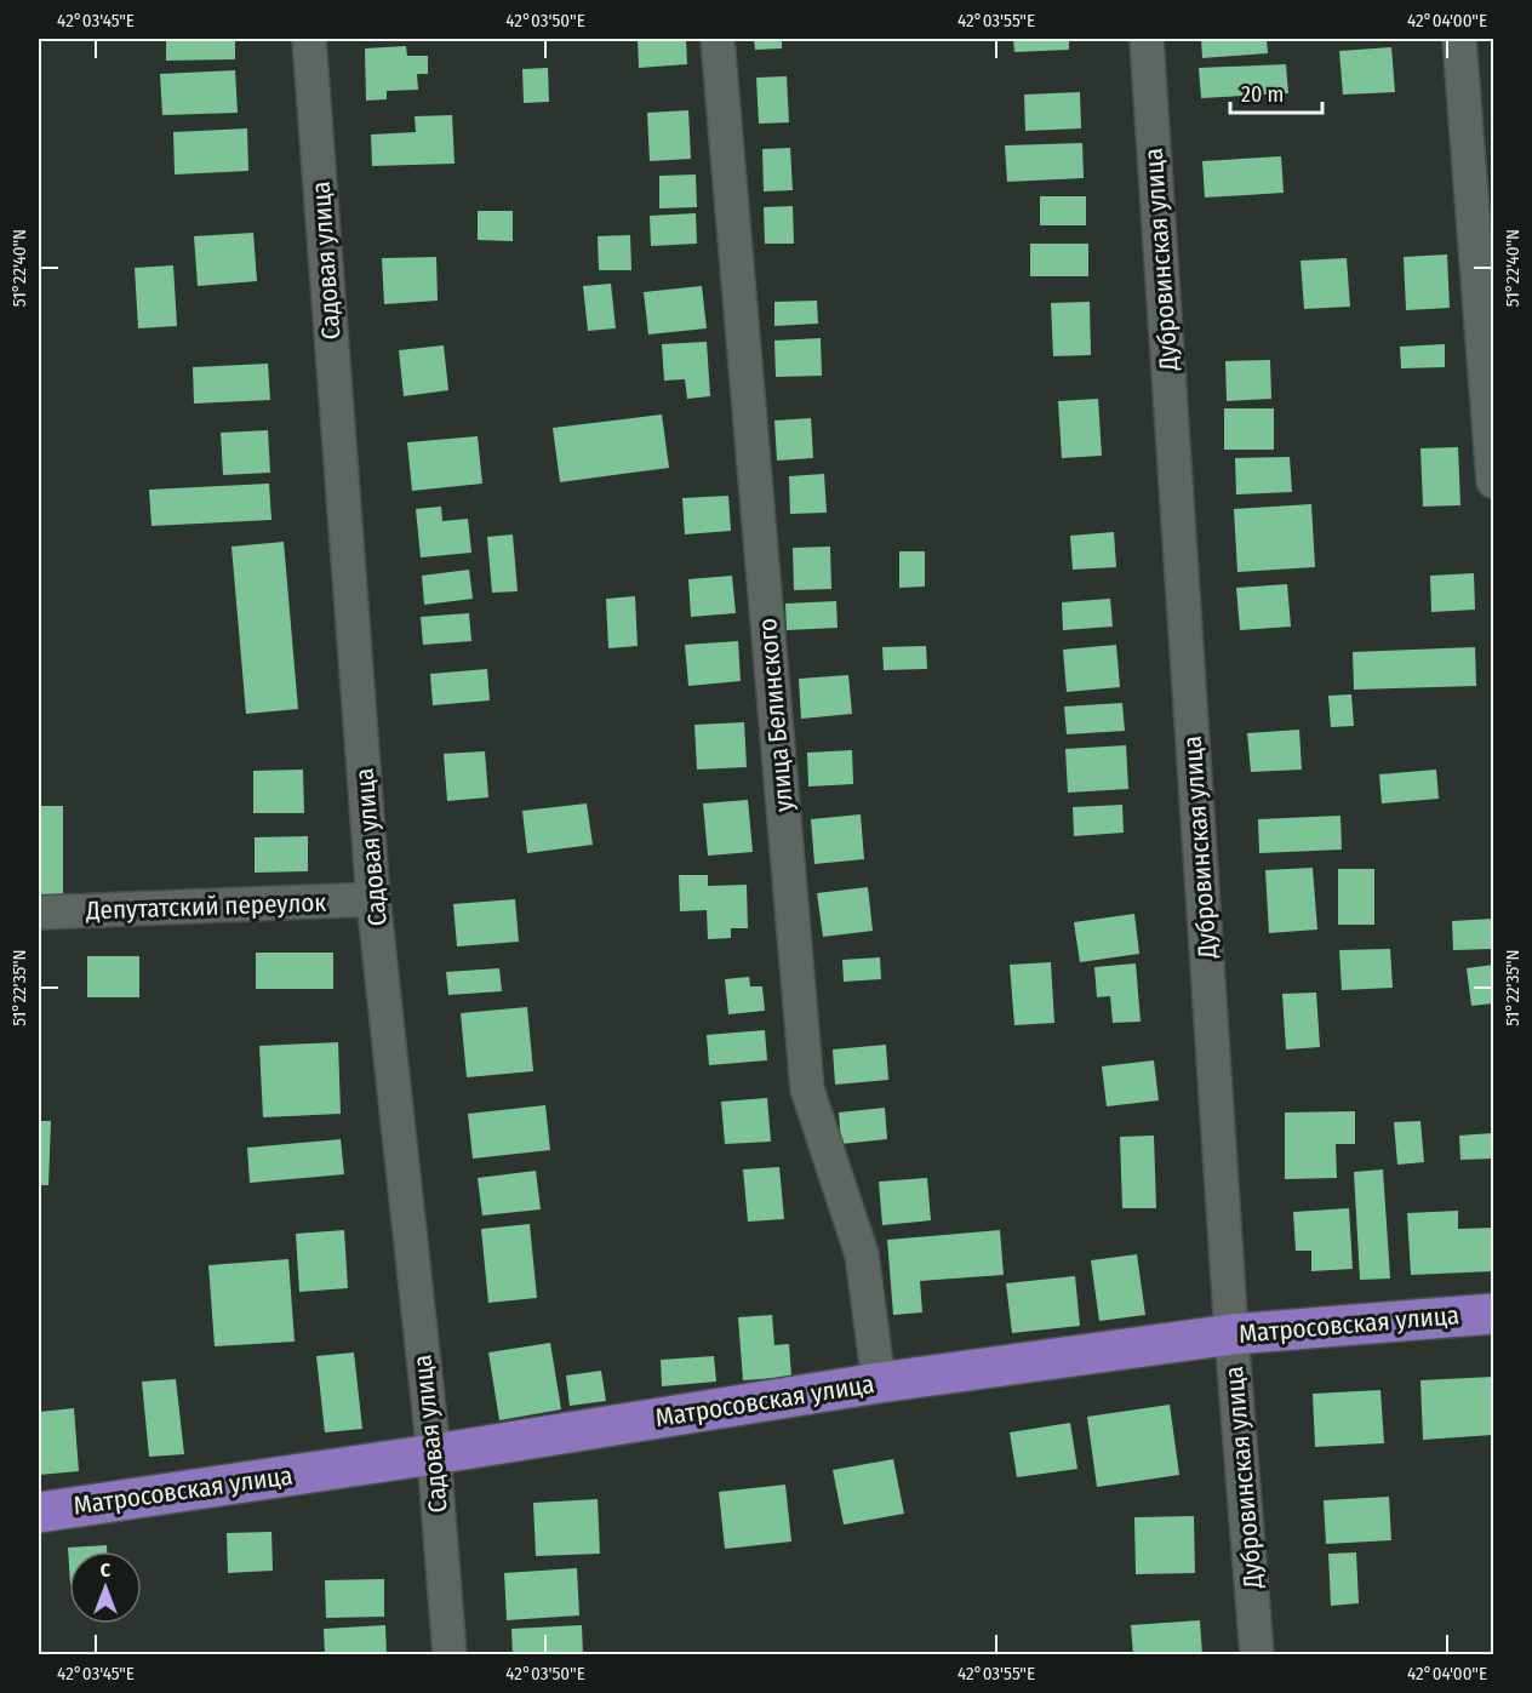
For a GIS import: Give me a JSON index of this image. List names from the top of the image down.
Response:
{
  "streets": {
    "highway": ["Матросовская улица"],
    "street": [
      "Дубровинская улица",
      "Садовая улица",
      "улица Белинского",
      "Депутатский переулок"
    ]
  },
  "crossings": [
    ["Дубровинская улица", "Матросовская улица"],
    ["Садовая улица", "Депутатский переулок"],
    ["Садовая улица", "Матросовская улица"],
    ["улица Белинского", "Матросовская улица"]
  ],
  "scale_bar": "20 m",
  "north": "top",
  "coordinates": [
    "42°03'45\"E",
    "42°03'50\"E",
    "42°03'55\"E",
    "42°04'00\"E",
    "51°22'40\"N",
    "51°22'35\"N"
  ]
}
